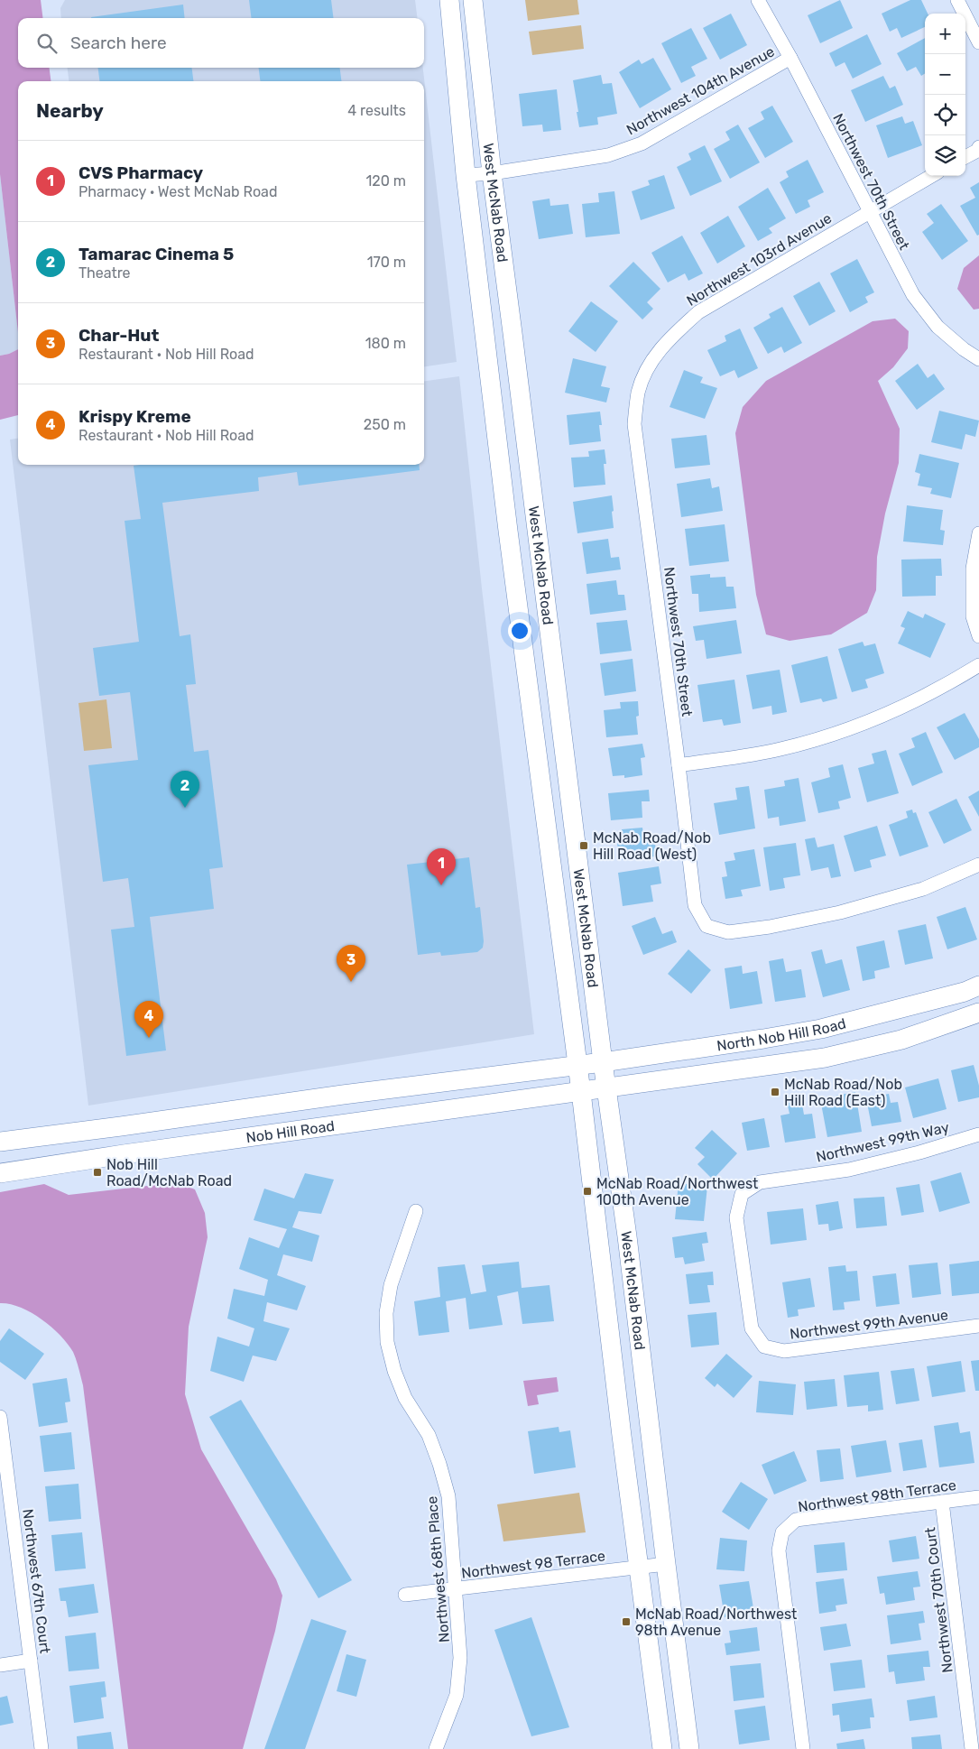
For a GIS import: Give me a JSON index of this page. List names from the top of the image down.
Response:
{
  "streets": {
    "main road": ["West McNab Road", "North Nob Hill Road", "Nob Hill Road"],
    "street": [
      "Northwest 104th Avenue",
      "Northwest 70th Street",
      "Northwest 103rd Avenue",
      "Northwest 99th Way",
      "Northwest 99th Avenue",
      "Northwest 98th Terrace",
      "Northwest 98 Terrace",
      "Northwest 68th Place",
      "Northwest 67th Court",
      "Northwest 70th Court"
    ]
  },
  "crossings": [
    ["Northwest 104th Avenue", "Northwest 70th Street"],
    ["Northwest 104th Avenue", "West McNab Road"],
    ["Northwest 70th Street", "Northwest 103rd Avenue"],
    ["West McNab Road", "North Nob Hill Road"],
    ["West McNab Road", "Nob Hill Road"],
    ["West McNab Road", "Northwest 98 Terrace"],
    ["North Nob Hill Road", "Nob Hill Road"],
    ["Northwest 99th Way", "Northwest 99th Avenue"],
    ["Northwest 98th Terrace", "Northwest 70th Court"],
    ["Northwest 98 Terrace", "Northwest 68th Place"]
  ],
  "places": {
    "transit": [
      "McNab Road/Nob Hill Road (West)",
      "McNab Road/Nob Hill Road (East)",
      "Nob Hill Road/McNab Road",
      "McNab Road/Northwest 100th Avenue",
      "McNab Road/Northwest 98th Avenue"
    ]
  },
  "page": {
    "map_buttons": ["+", "−"],
    "search": "Search here",
    "heading": ["Nearby", "4 results"],
    "list": [
      {
        "mark": "1",
        "name": "CVS Pharmacy",
        "note": "Pharmacy · West McNab Road",
        "value": "120 m"
      },
      {
        "mark": "2",
        "name": "Tamarac Cinema 5",
        "note": "Theatre",
        "value": "170 m"
      },
      {
        "mark": "3",
        "name": "Char-Hut",
        "note": "Restaurant · Nob Hill Road",
        "value": "180 m"
      },
      {
        "mark": "4",
        "name": "Krispy Kreme",
        "note": "Restaurant · Nob Hill Road",
        "value": "250 m"
      }
    ],
    "pins": [
      "2",
      "1",
      "3",
      "4"
    ]
  }
}
